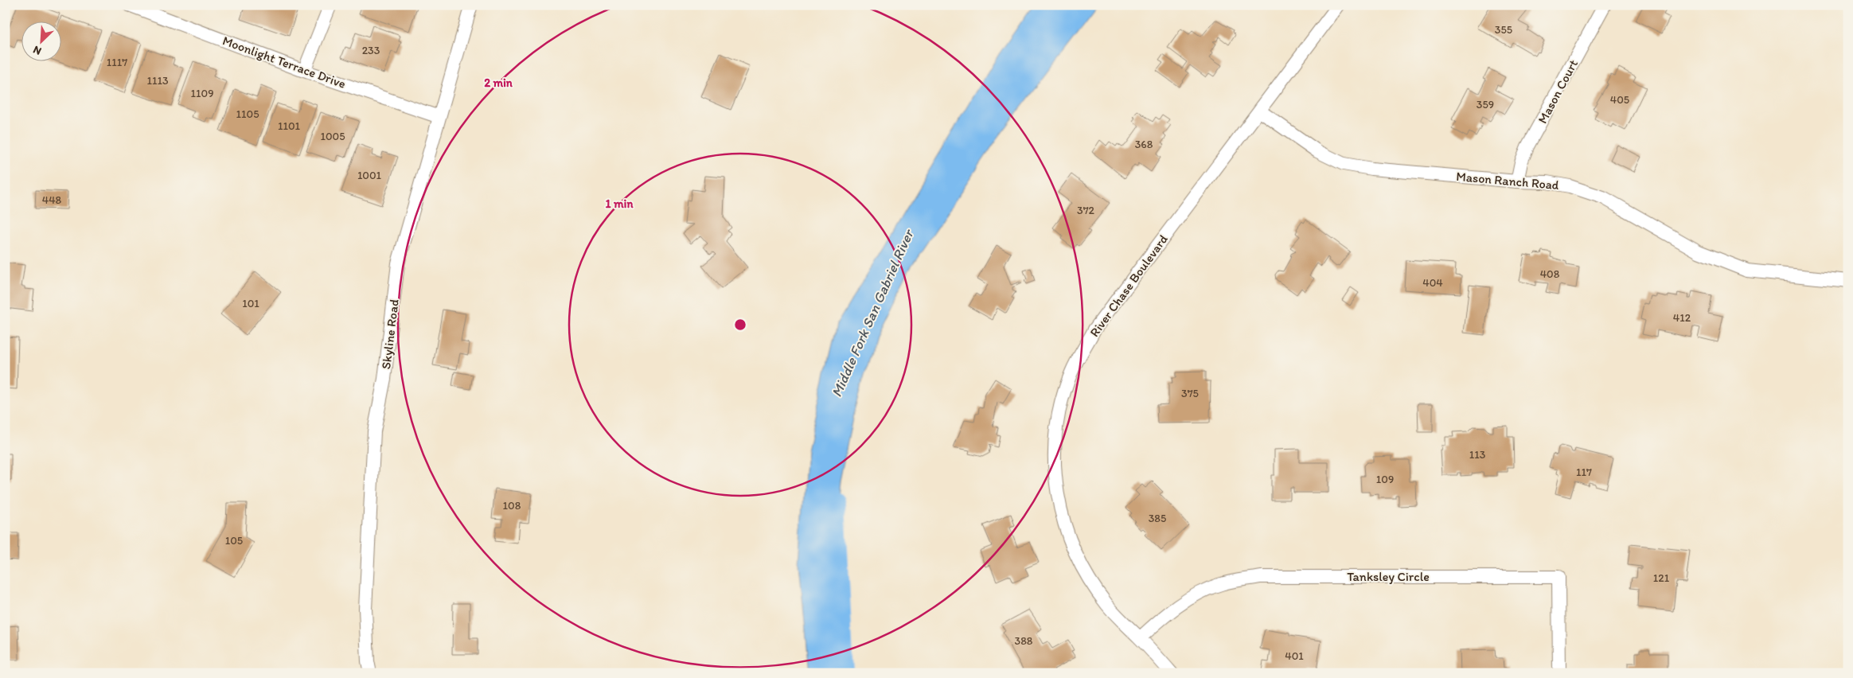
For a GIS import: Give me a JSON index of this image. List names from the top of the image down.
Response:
{
  "streets": {
    "street": [
      "Moonlight Terrace Drive",
      "Mason Court",
      "Mason Ranch Road",
      "River Chase Boulevard",
      "Skyline Road",
      "Tanksley Circle"
    ]
  },
  "crossings": [
    ["Moonlight Terrace Drive", "Skyline Road"],
    ["Mason Court", "Mason Ranch Road"],
    ["Mason Ranch Road", "River Chase Boulevard"],
    ["River Chase Boulevard", "Tanksley Circle"]
  ],
  "water": ["Middle Fork San Gabriel River"],
  "house_numbers": [
    "355",
    "233",
    "1117",
    "1113",
    "1109",
    "405",
    "359",
    "1105",
    "1101",
    "1005",
    "368",
    "1001",
    "448",
    "372",
    "408",
    "404",
    "101",
    "412",
    "375",
    "113",
    "117",
    "109",
    "108",
    "385",
    "105",
    "121",
    "388",
    "401"
  ],
  "north": "bottom left",
  "rings": ["2 min", "1 min"]
}
